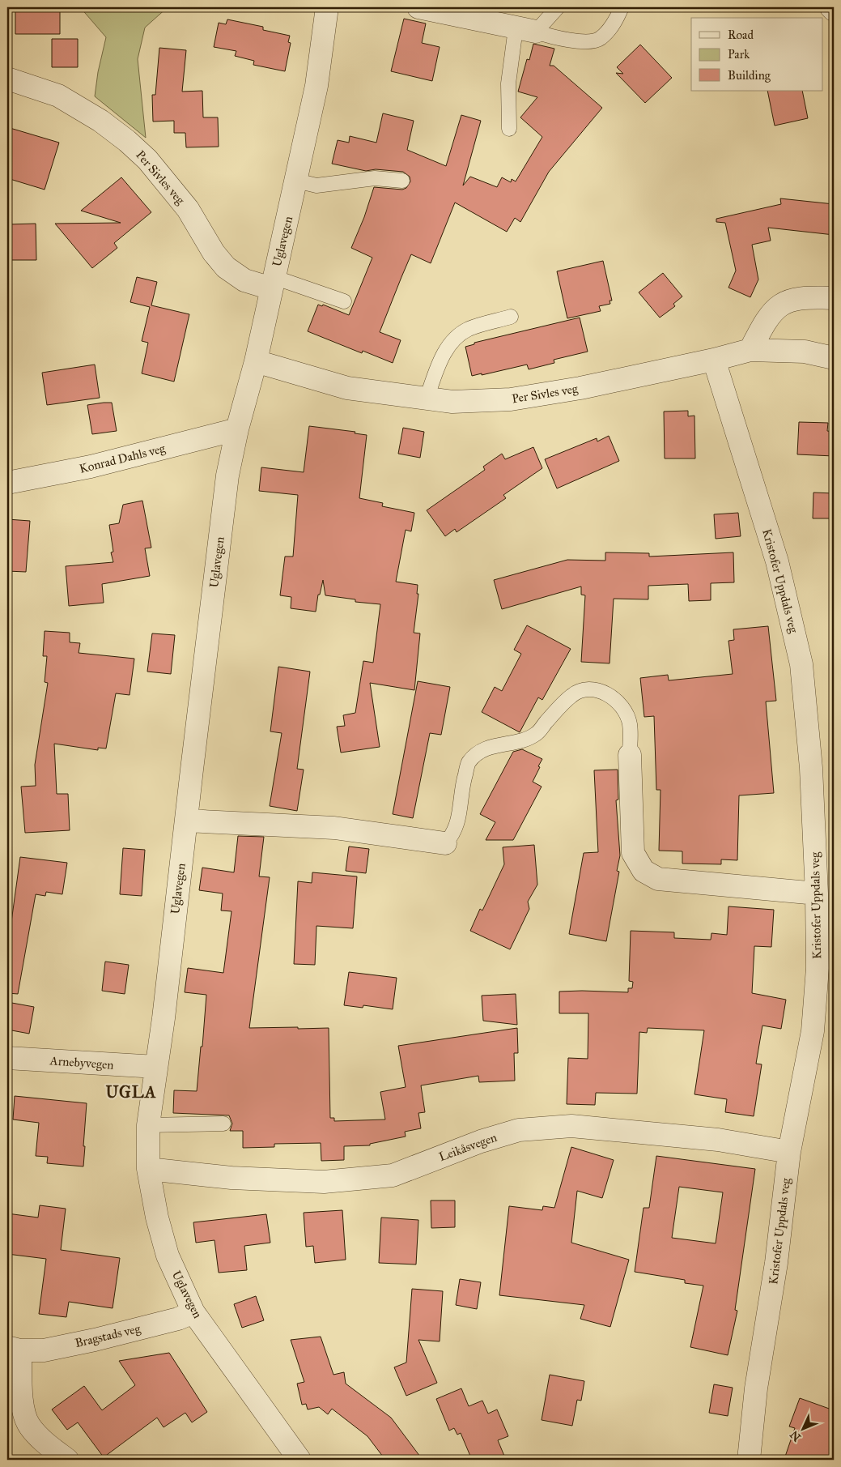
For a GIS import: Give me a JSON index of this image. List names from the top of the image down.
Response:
{
  "streets": {
    "street": [
      "Per Sivles veg",
      "Uglavegen",
      "Konrad Dahls veg",
      "Kristofer Uppdals veg",
      "Arnebyvegen",
      "Leikåsvegen",
      "Bragstads veg"
    ]
  },
  "crossings": [
    ["Per Sivles veg", "Uglavegen"],
    ["Per Sivles veg", "Kristofer Uppdals veg"],
    ["Uglavegen", "Konrad Dahls veg"],
    ["Uglavegen", "Arnebyvegen"],
    ["Uglavegen", "Leikåsvegen"],
    ["Uglavegen", "Bragstads veg"],
    ["Kristofer Uppdals veg", "Leikåsvegen"]
  ],
  "districts": ["UGLA"],
  "legend": ["Road", "Park", "Building"],
  "north": "bottom left"
}
